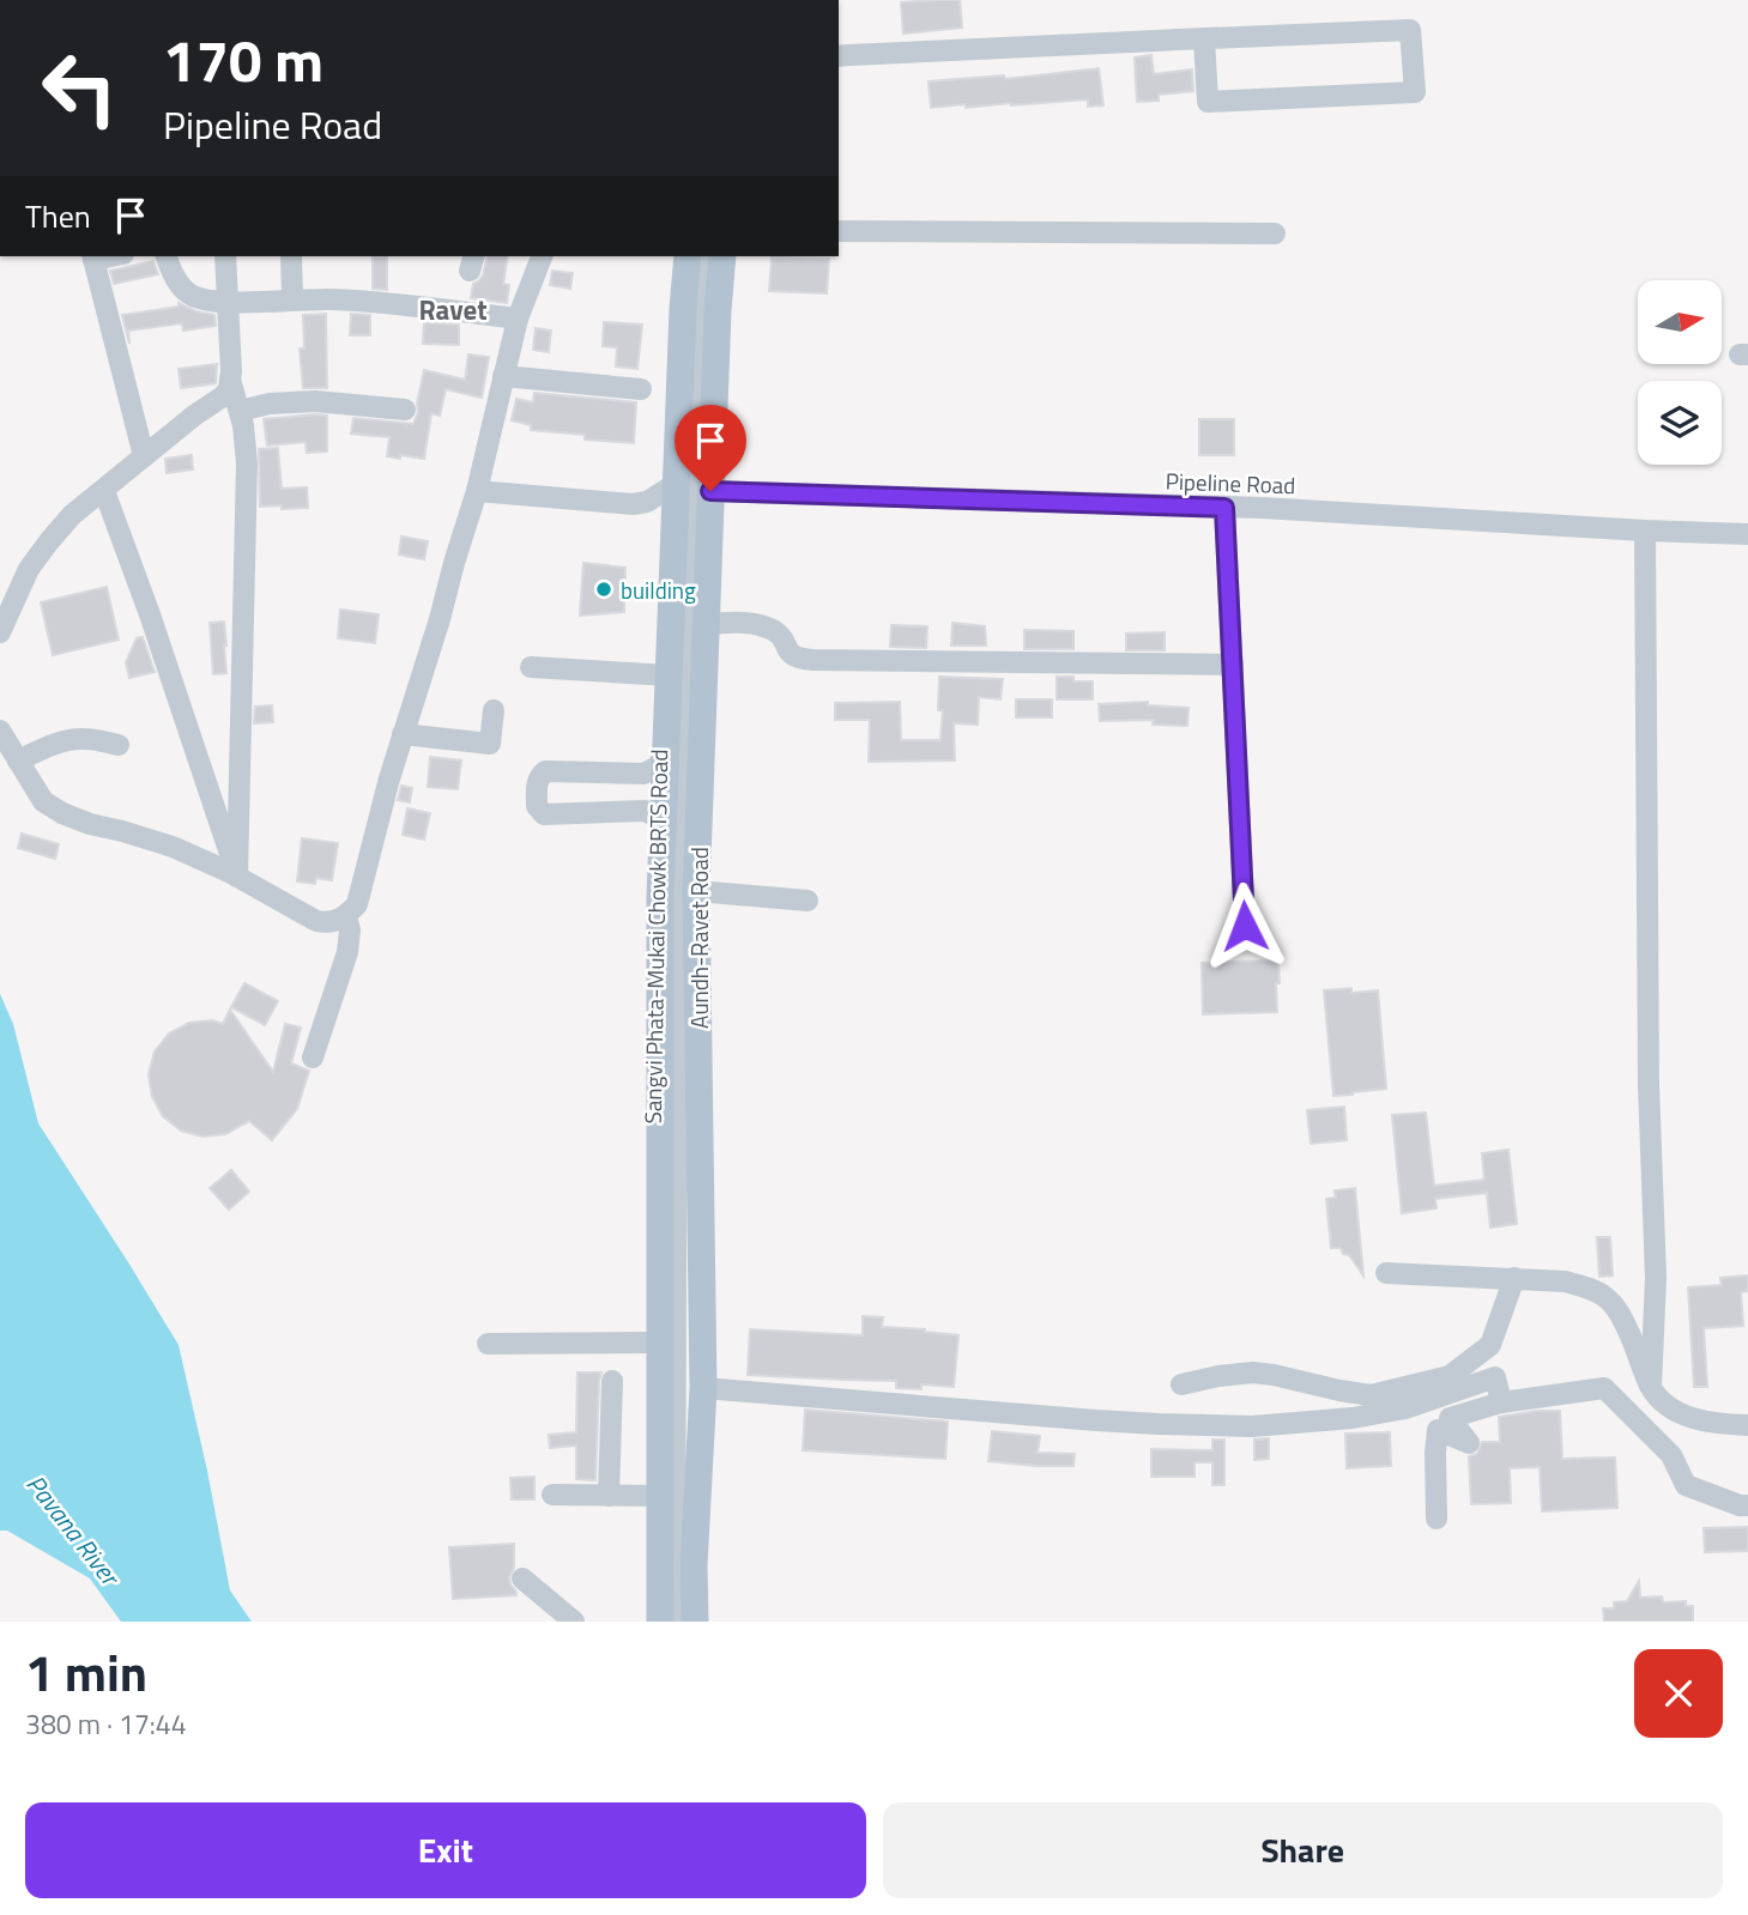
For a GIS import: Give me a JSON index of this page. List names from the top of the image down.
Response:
{
  "streets": {
    "main road": ["Aundh-Ravet Road"],
    "street": ["Pipeline Road", "Sangvi Phata-Mukai Chowk BRTS Road"]
  },
  "crossings": [
    ["Pipeline Road", "Aundh-Ravet Road"]
  ],
  "districts": ["Ravet"],
  "water": ["Pavana River"],
  "places": ["building"],
  "north": "right",
  "page": {
    "turn": ["170 m", "Pipeline Road"],
    "then": "Then",
    "heading": ["1 min", "380 m · 17:44"],
    "buttons": ["Exit", "Share"]
  }
}
